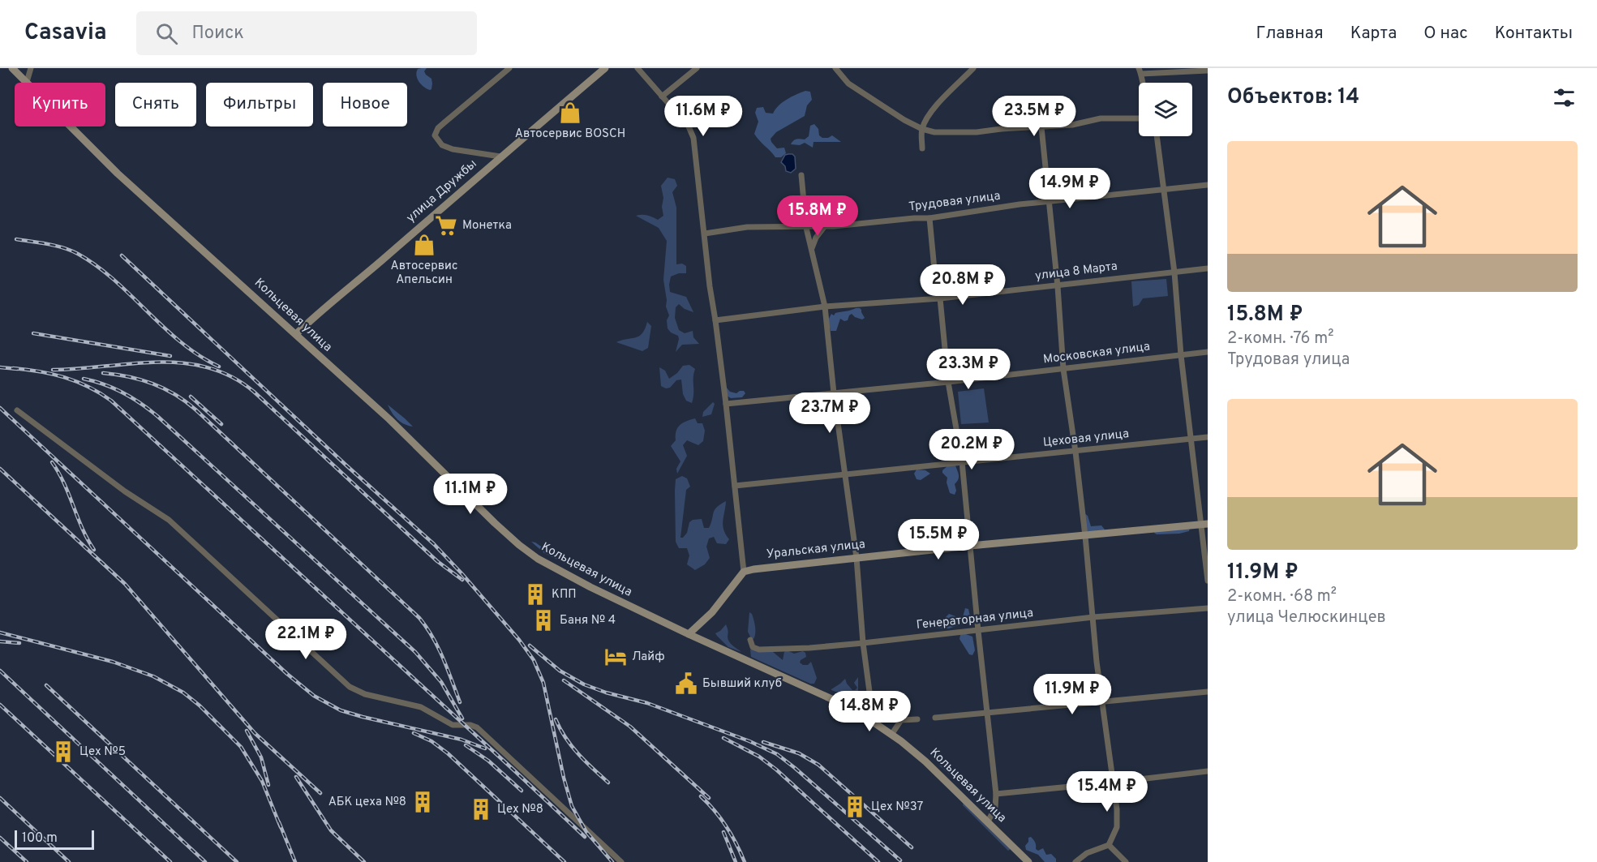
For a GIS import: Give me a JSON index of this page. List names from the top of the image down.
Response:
{
  "streets": {
    "street": [
      "улица Дружбы",
      "Трудовая улица",
      "улица 8 Марта",
      "Кольцевая улица",
      "Московская улица",
      "Цеховая улица",
      "Уральская улица",
      "Генераторная улица"
    ]
  },
  "crossings": [
    ["улица Дружбы", "Кольцевая улица"]
  ],
  "places": {
    "shop": ["Автосервис BOSCH", "Автосервис Апельсин"],
    "supermarket": ["Монетка"],
    "building": [
      "КПП",
      "Баня № 4",
      "Цех №5",
      "АБК цеха №8",
      "Цех №37",
      "Цех №8"
    ],
    "hotel": ["Лайф"],
    "public building": ["Бывший клуб"]
  },
  "scale_bar": "100 m",
  "page": {
    "header": "Casavia",
    "search": "Поиск",
    "nav": [
      "Главная",
      "Карта",
      "О нас",
      "Контакты"
    ],
    "heading": "Объектов: 14",
    "chip": [
      "Купить",
      "Снять",
      "Фильтры",
      "Новое"
    ],
    "price": [
      "11.6M ₽",
      "23.5M ₽",
      "14.9M ₽",
      "15.8M ₽",
      "20.8M ₽",
      "23.3M ₽",
      "23.7M ₽",
      "20.2M ₽",
      "11.1M ₽",
      "15.5M ₽",
      "22.1M ₽",
      "11.9M ₽",
      "14.8M ₽",
      "15.4M ₽"
    ],
    "list": [
      {
        "name": "15.8M ₽",
        "note": "2-комн. · 76 m² · Трудовая улица"
      },
      {
        "name": "11.9M ₽",
        "note": "2-комн. · 68 m² · улица Челюскинцев"
      }
    ],
    "scale": "100 m"
  }
}
